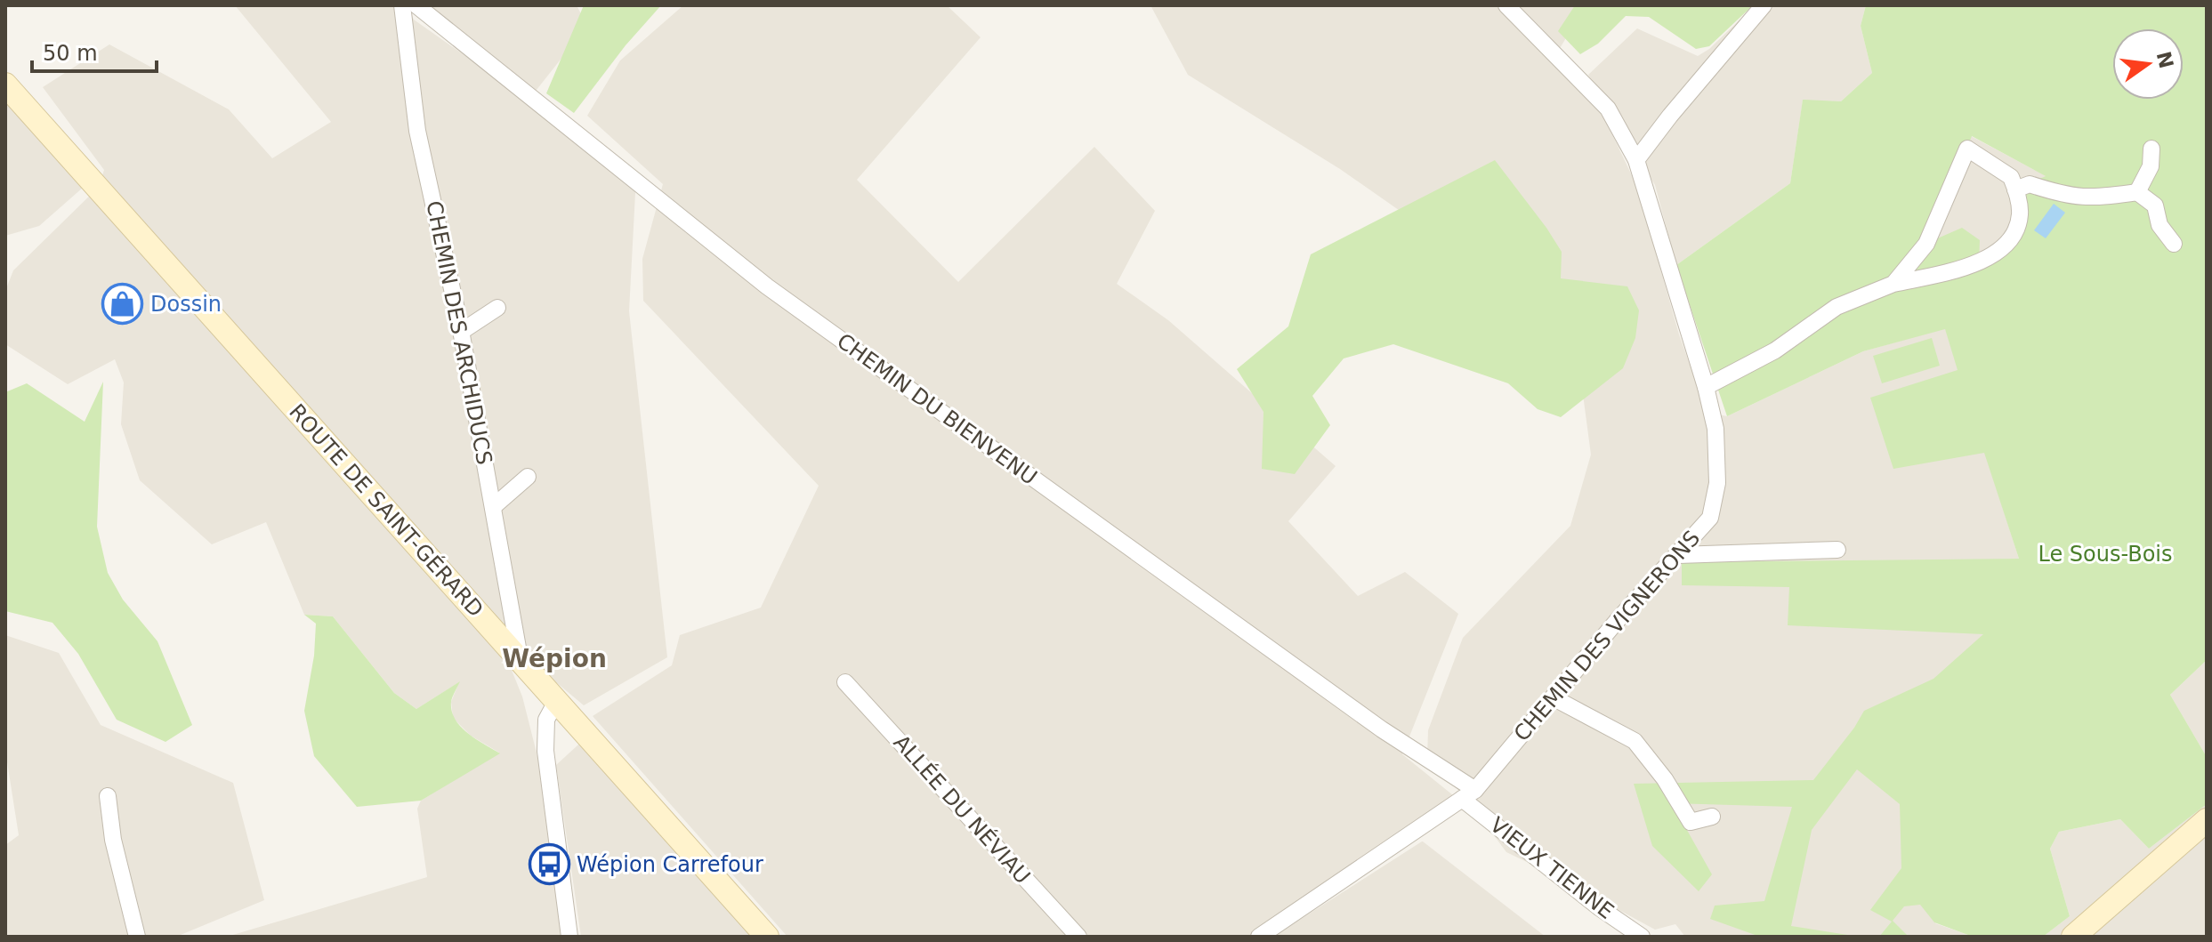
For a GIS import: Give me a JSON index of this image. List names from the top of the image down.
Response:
{
  "streets": {
    "main road": ["ROUTE DE SAINT-GÉRARD"],
    "street": [
      "CHEMIN DES ARCHIDUCS",
      "CHEMIN DU BIENVENU",
      "CHEMIN DES VIGNERONS",
      "ALLÉE DU NÉVIAU",
      "VIEUX TIENNE"
    ]
  },
  "crossings": [
    ["CHEMIN DES ARCHIDUCS", "ROUTE DE SAINT-GÉRARD"],
    ["CHEMIN DU BIENVENU", "CHEMIN DES VIGNERONS"],
    ["CHEMIN DU BIENVENU", "VIEUX TIENNE"],
    ["CHEMIN DES VIGNERONS", "VIEUX TIENNE"]
  ],
  "districts": ["Wépion"],
  "parks": ["Le Sous-Bois"],
  "places": {
    "shop": ["Dossin"],
    "bus stop": ["Wépion Carrefour"]
  },
  "scale_bar": "50 m",
  "north": "right"
}
